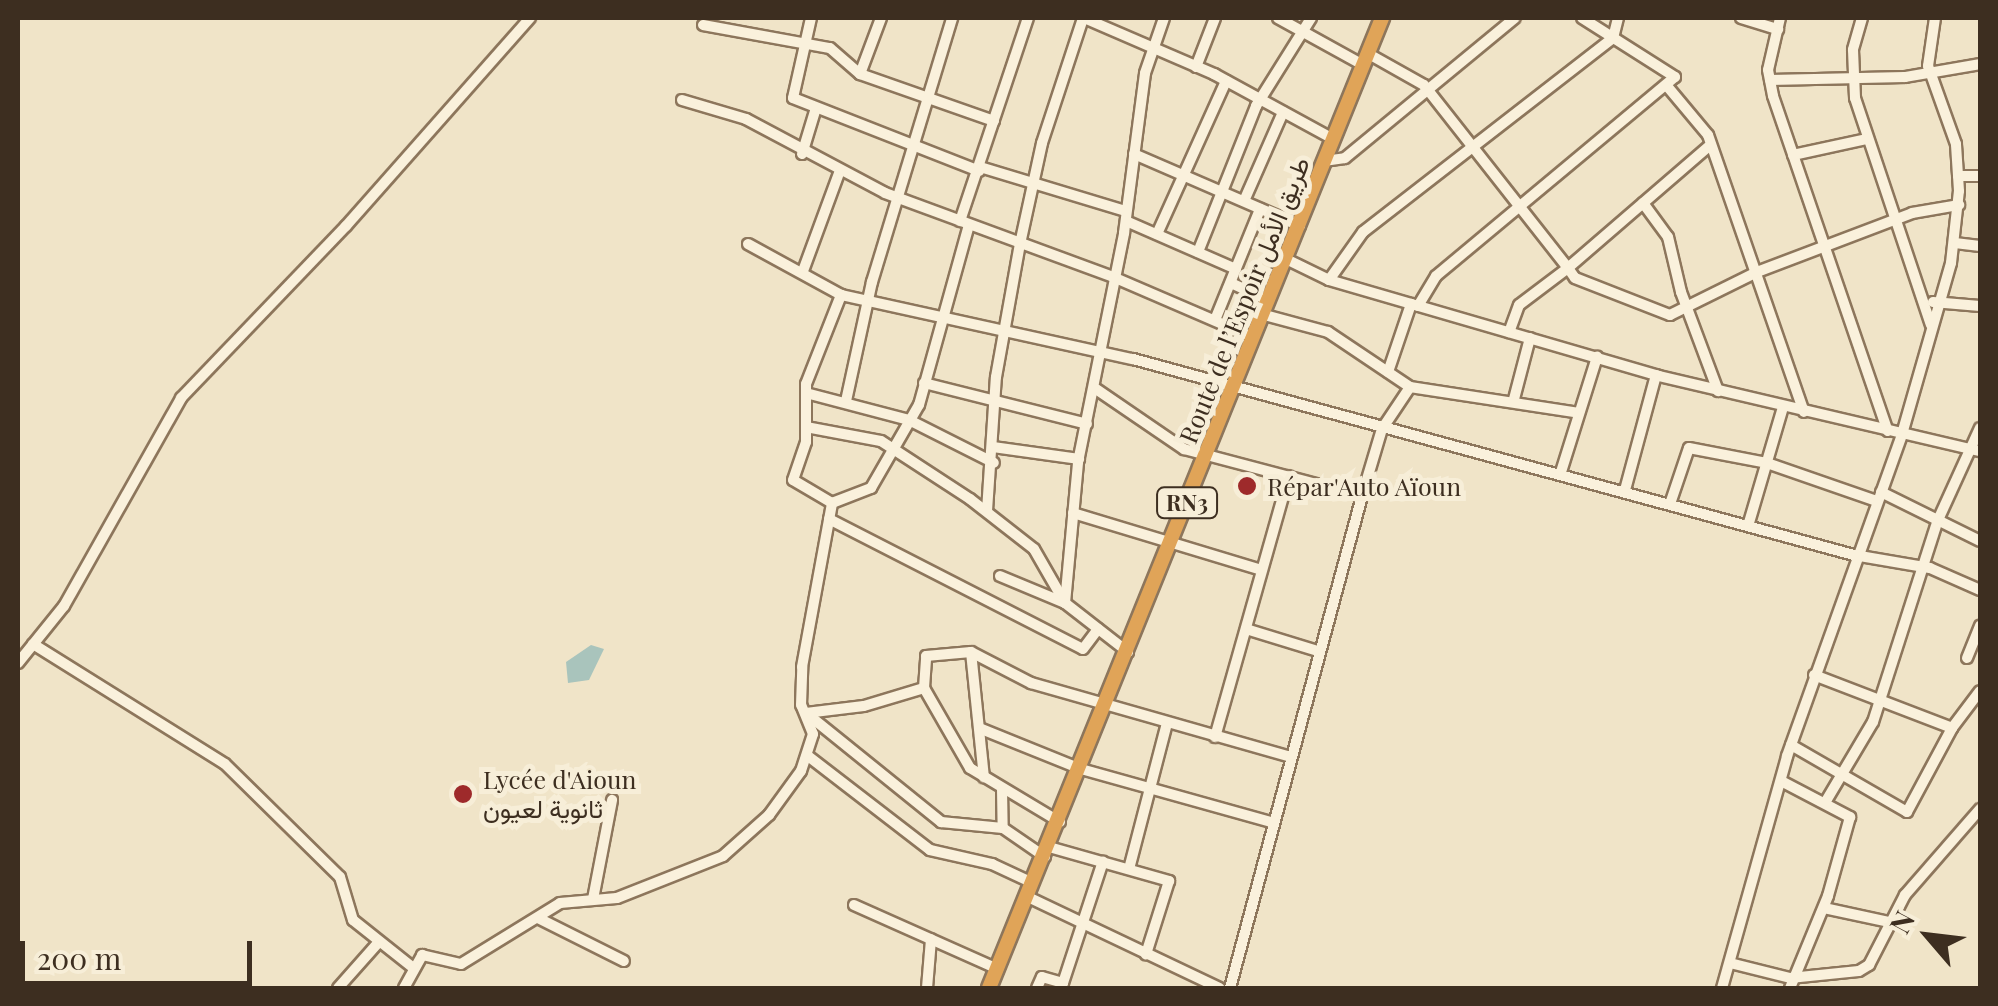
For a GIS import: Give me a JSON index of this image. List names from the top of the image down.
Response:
{
  "streets": {
    "highway": ["Route de l’Espoir طريق الأمل", "RN3"]
  },
  "places": ["Répar'Auto Aïoun", "Lycée d'Aioun ثانوية لعيون"],
  "scale_bar": "200 m",
  "north": "top left"
}
